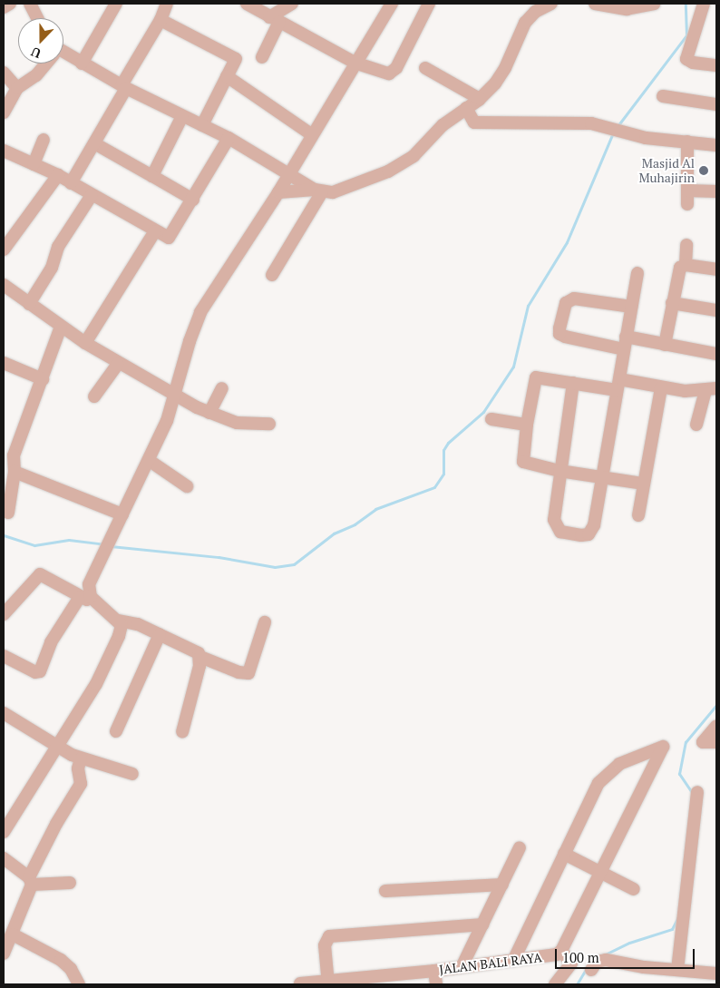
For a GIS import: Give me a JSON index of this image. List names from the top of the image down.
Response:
{
  "streets": {
    "street": ["JALAN BALI RAYA"]
  },
  "places": ["Masjid Al Muhajirin"],
  "scale_bar": "100 m",
  "north": "bottom"
}
